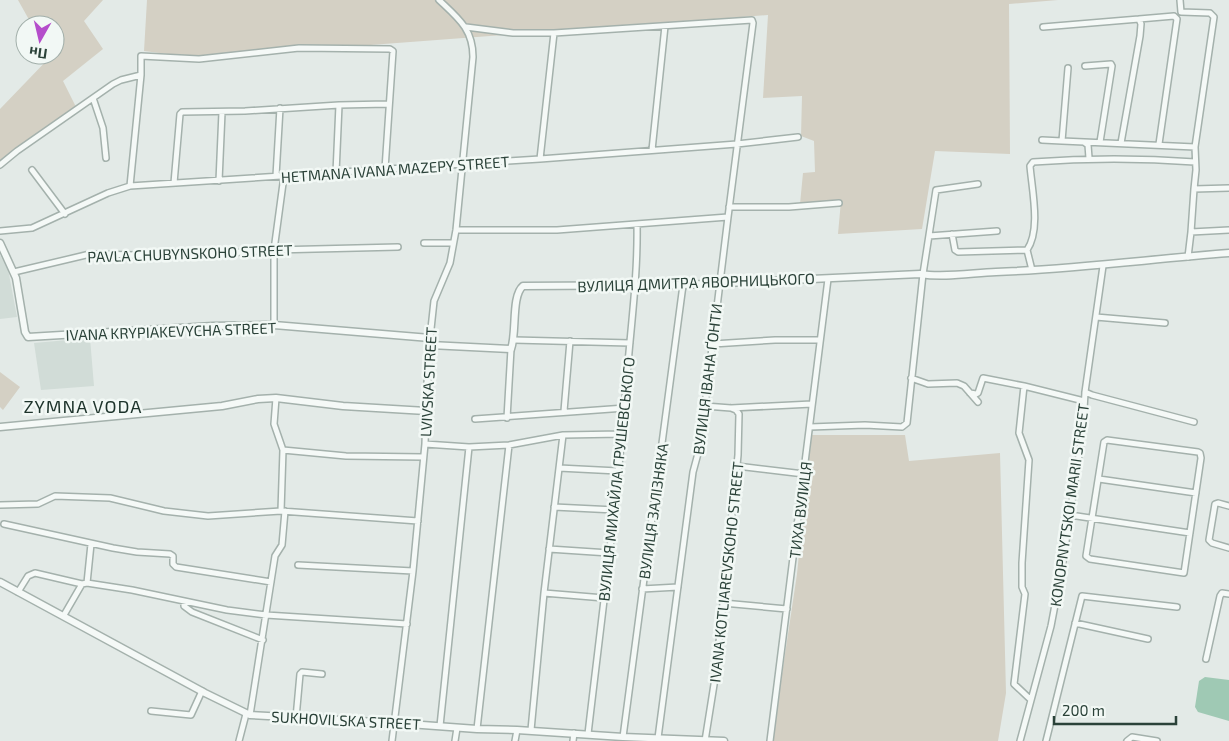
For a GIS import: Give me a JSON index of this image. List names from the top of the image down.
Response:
{
  "streets": {
    "street": [
      "HETMANA IVANA MAZEPY STREET",
      "PAVLA CHUBYNSKOHO STREET",
      "ВУЛИЦЯ ДМИТРА ЯВОРНИЦЬКОГО",
      "IVANA KRYPIAKEVYCHA STREET",
      "ВУЛИЦЯ ІВАНА ҐОНТИ",
      "LVIVSKA STREET",
      "ВУЛИЦЯ МИХАЙЛА ГРУШЕВСЬКОГО",
      "KONOPNYTSKOI MARII STREET",
      "ТИХА ВУЛИЦЯ",
      "ВУЛИЦЯ ЗАЛІЗНЯКА",
      "IVANA KOTLIAREVSKOHO STREET",
      "SUKHOVILSKA STREET"
    ]
  },
  "crossings": [
    ["HETMANA IVANA MAZEPY STREET", "ВУЛИЦЯ ІВАНА ҐОНТИ"],
    ["HETMANA IVANA MAZEPY STREET", "LVIVSKA STREET"],
    ["PAVLA CHUBYNSKOHO STREET", "IVANA KRYPIAKEVYCHA STREET"],
    ["ВУЛИЦЯ ДМИТРА ЯВОРНИЦЬКОГО", "ВУЛИЦЯ ІВАНА ҐОНТИ"],
    ["ВУЛИЦЯ ДМИТРА ЯВОРНИЦЬКОГО", "ВУЛИЦЯ МИХАЙЛА ГРУШЕВСЬКОГО"],
    ["ВУЛИЦЯ ДМИТРА ЯВОРНИЦЬКОГО", "KONOPNYTSKOI MARII STREET"],
    ["ВУЛИЦЯ ДМИТРА ЯВОРНИЦЬКОГО", "ТИХА ВУЛИЦЯ"],
    ["ВУЛИЦЯ ДМИТРА ЯВОРНИЦЬКОГО", "ВУЛИЦЯ ЗАЛІЗНЯКА"],
    ["IVANA KRYPIAKEVYCHA STREET", "LVIVSKA STREET"],
    ["ВУЛИЦЯ ІВАНА ҐОНТИ", "SUKHOVILSKA STREET"],
    ["LVIVSKA STREET", "SUKHOVILSKA STREET"],
    ["ВУЛИЦЯ МИХАЙЛА ГРУШЕВСЬКОГО", "SUKHOVILSKA STREET"],
    ["ВУЛИЦЯ ЗАЛІЗНЯКА", "SUKHOVILSKA STREET"],
    ["IVANA KOTLIAREVSKOHO STREET", "SUKHOVILSKA STREET"]
  ],
  "districts": ["ZYMNA VODA"],
  "scale_bar": "200 m",
  "north": "bottom"
}
